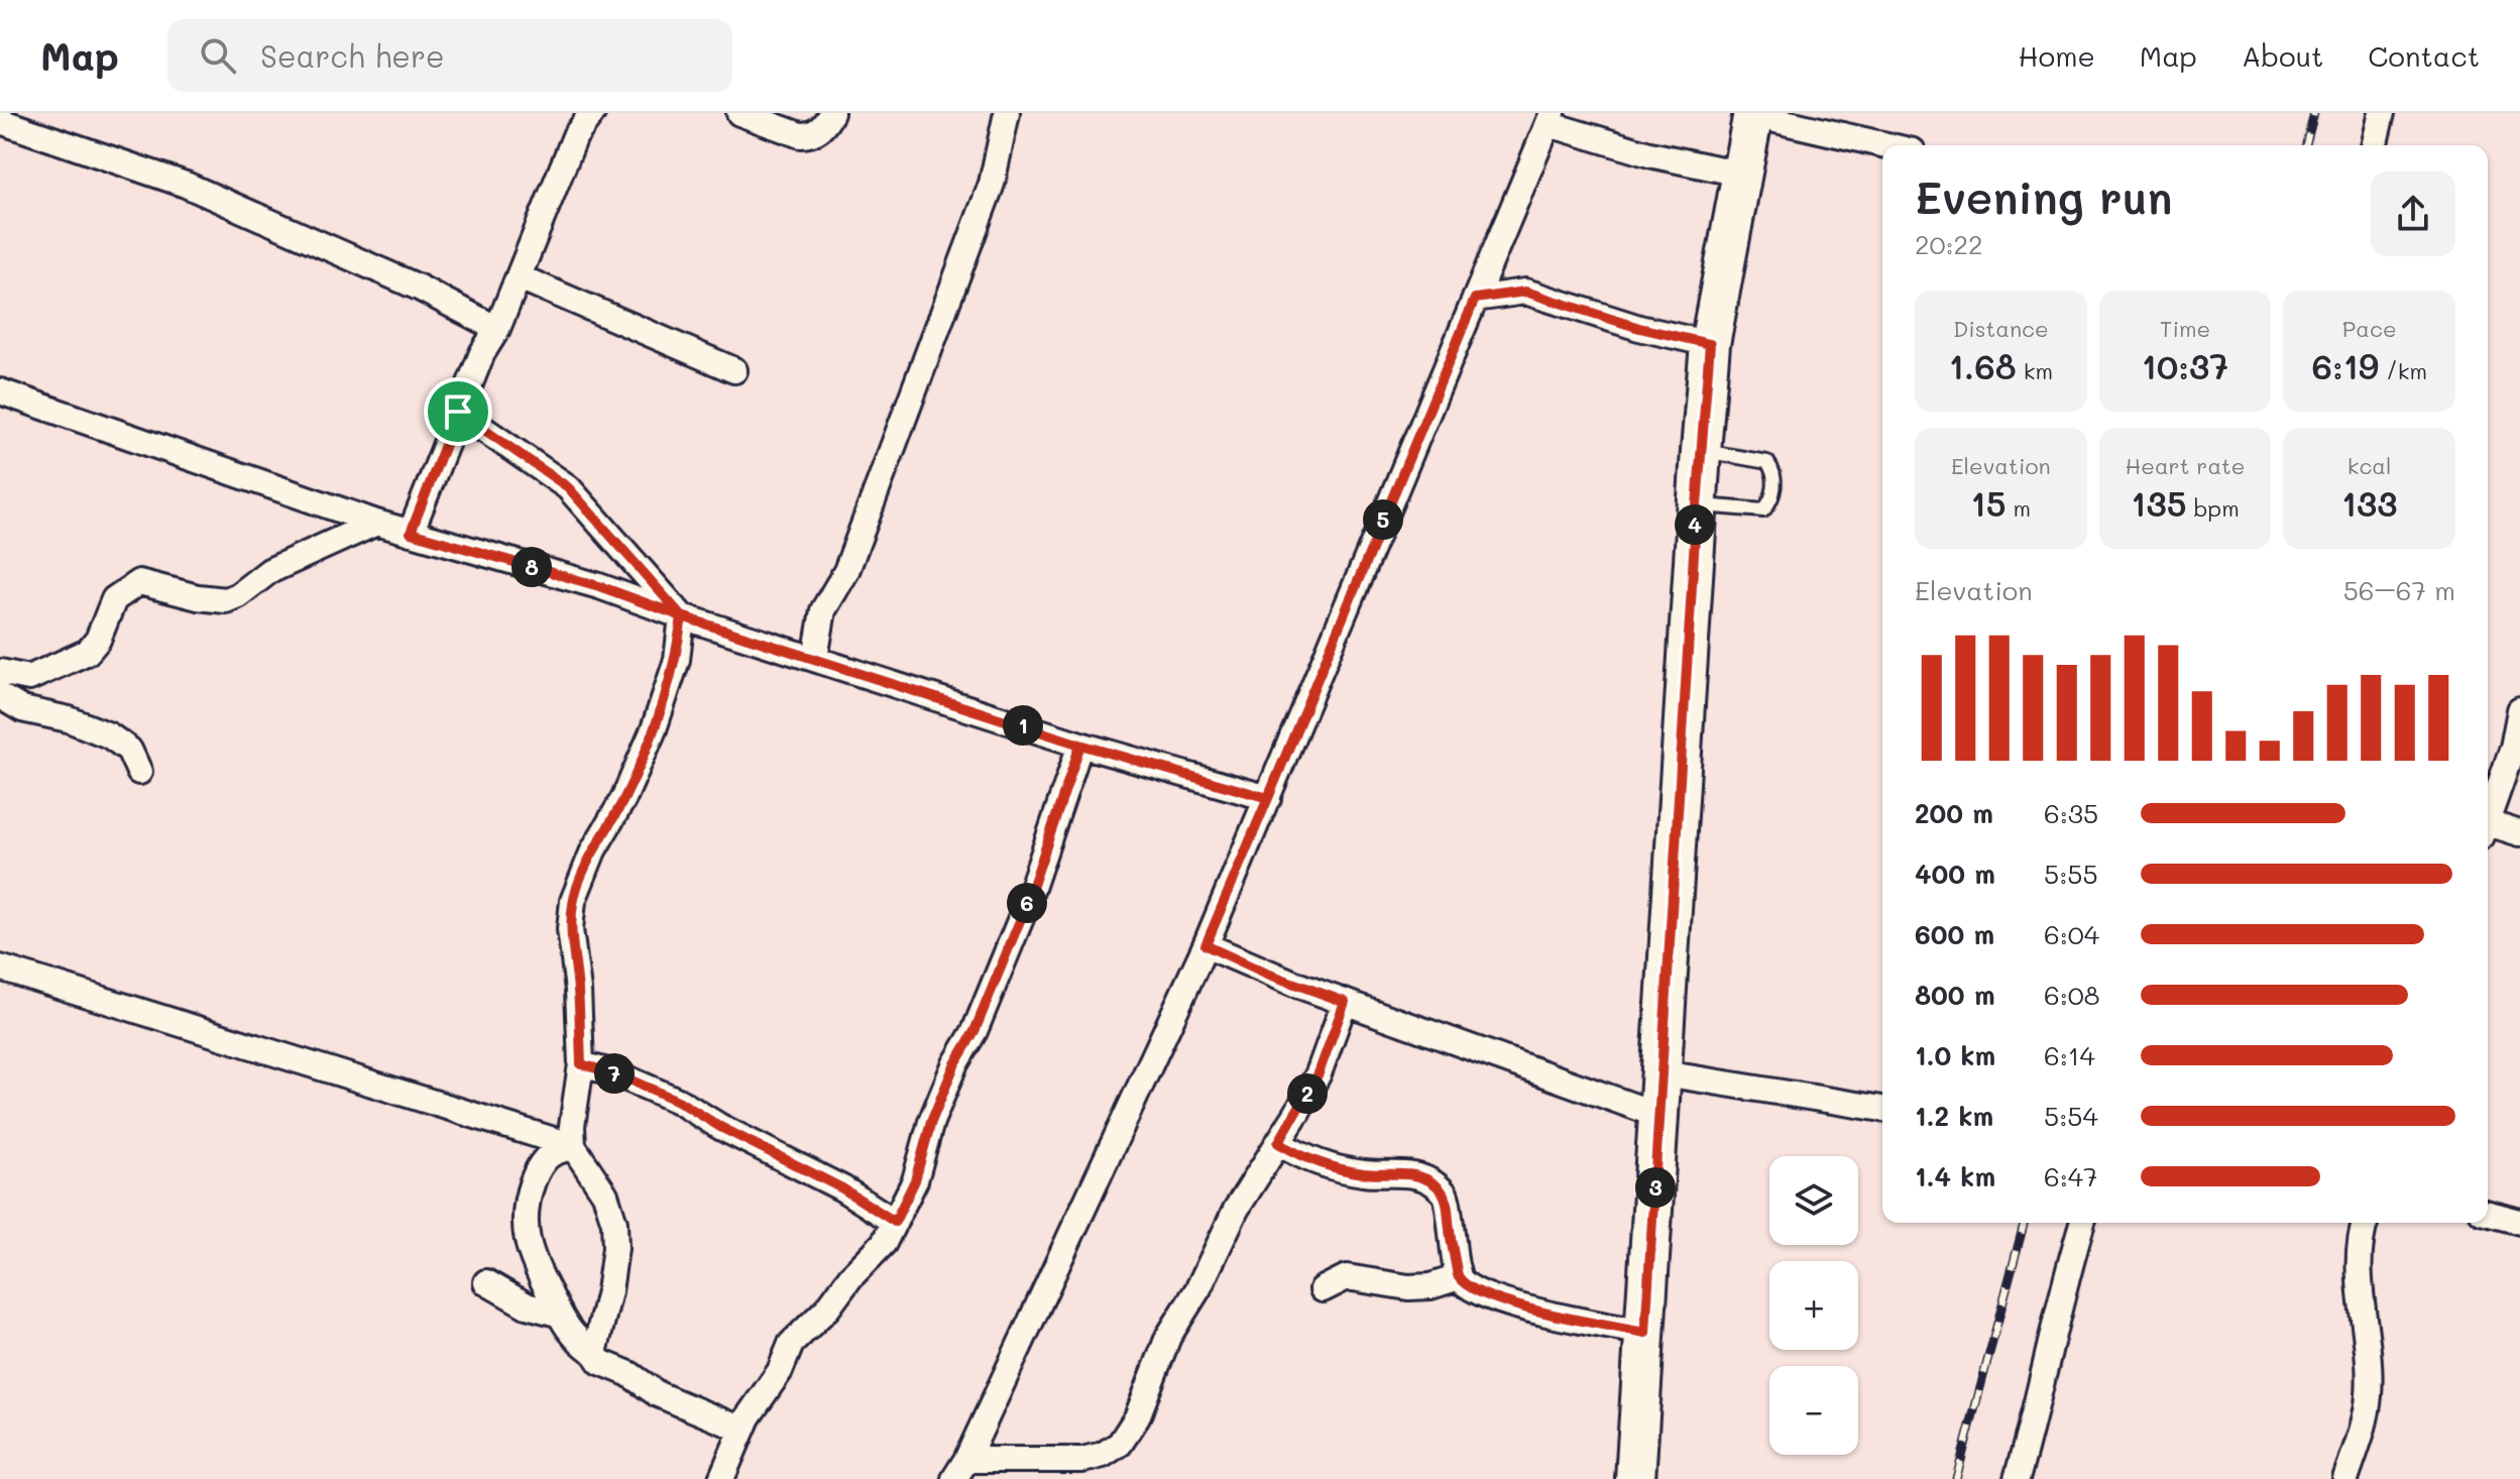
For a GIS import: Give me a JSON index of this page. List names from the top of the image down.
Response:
{
  "page": {
    "header": "Map",
    "search": "Search here",
    "nav": [
      "Home",
      "Map",
      "About",
      "Contact"
    ],
    "heading": ["Evening run", "20:22"],
    "stats": [
      ["Distance", "1.68 km"],
      ["Time", "10:37"],
      ["Pace", "6:19 /km"],
      ["Elevation", "15 m"],
      ["Heart rate", "135 bpm"],
      ["kcal", "133"]
    ],
    "pins": [
      "5",
      "4",
      "8",
      "1",
      "6",
      "7",
      "2",
      "3"
    ],
    "chart": ["Elevation", "56–67 m"],
    "list": [
      {
        "name": "200 m",
        "note": "6:35"
      },
      {
        "name": "400 m",
        "note": "5:55"
      },
      {
        "name": "600 m",
        "note": "6:04"
      },
      {
        "name": "800 m",
        "note": "6:08"
      },
      {
        "name": "1.0 km",
        "note": "6:14"
      },
      {
        "name": "1.2 km",
        "note": "5:54"
      },
      {
        "name": "1.4 km",
        "note": "6:47"
      }
    ],
    "map_buttons": ["+", "−"]
  }
}
